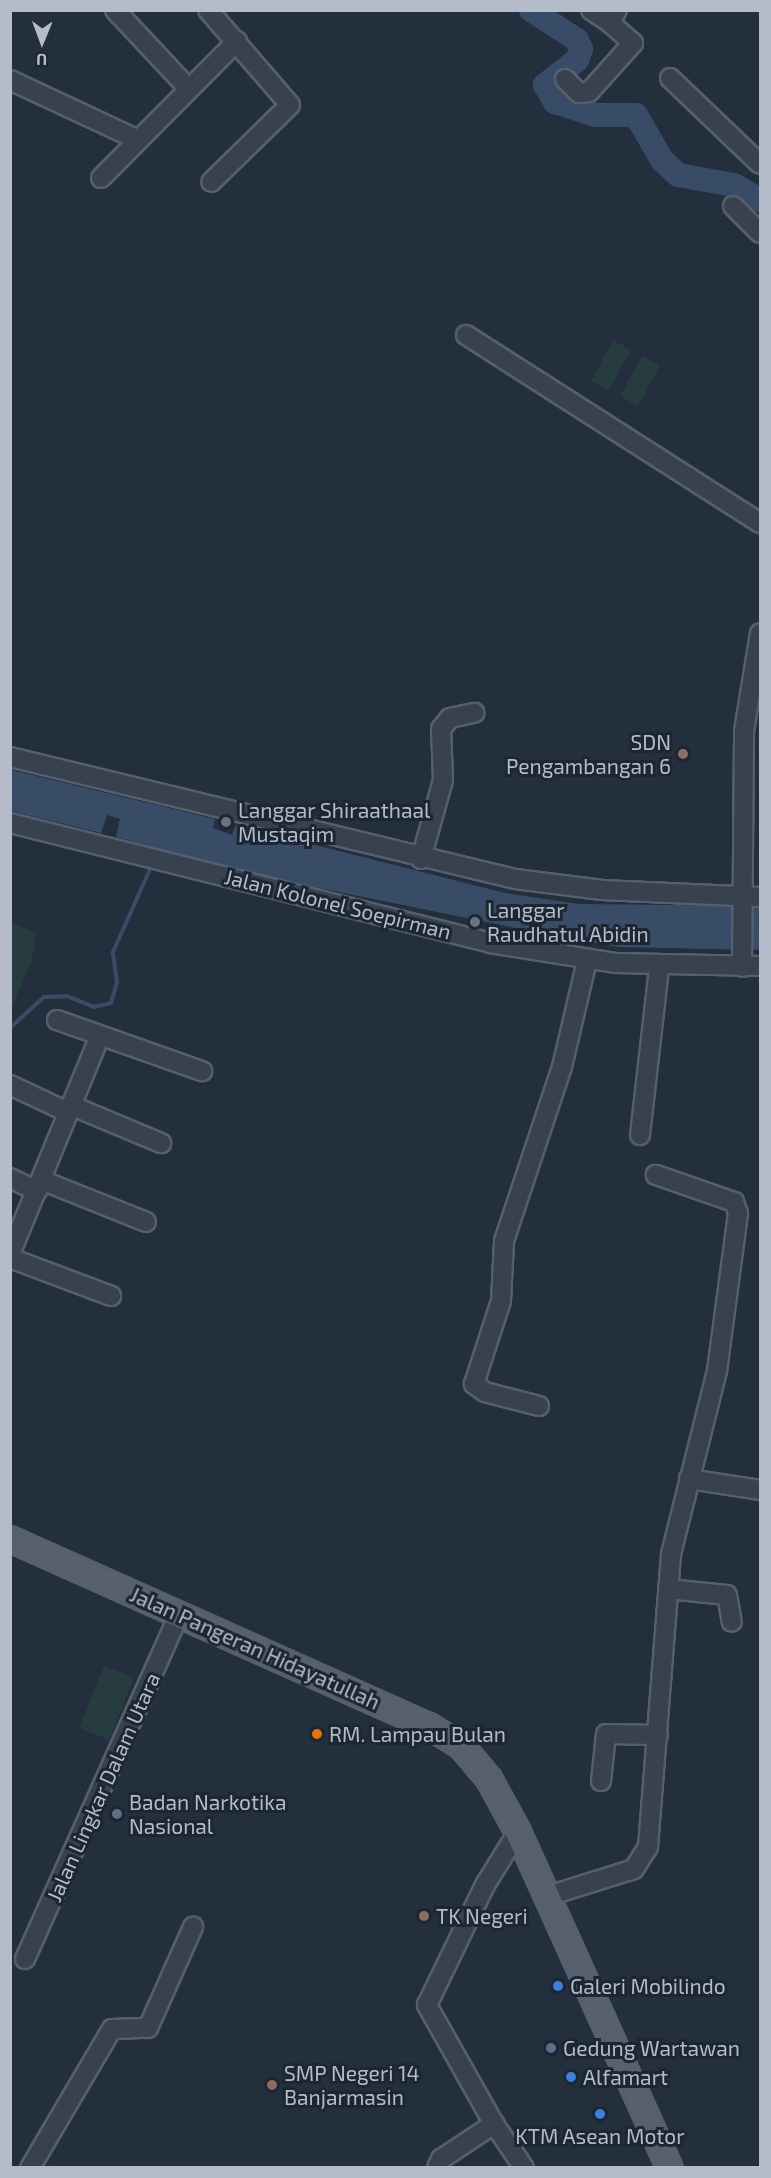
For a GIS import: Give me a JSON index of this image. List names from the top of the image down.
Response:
{
  "streets": {
    "main road": ["Jalan Pangeran Hidayatullah"],
    "street": ["Jalan Kolonel Soepirman", "Jalan Lingkar Dalam Utara"]
  },
  "crossings": [
    ["Jalan Pangeran Hidayatullah", "Jalan Lingkar Dalam Utara"]
  ],
  "places": [
    "SDN Pengambangan 6",
    "Langgar Shiraathaal Mustaqim",
    "Langgar Raudhatul Abidin",
    "RM. Lampau Bulan",
    "Badan Narkotika Nasional",
    "TK Negeri",
    "Galeri Mobilindo",
    "Gedung Wartawan",
    "Alfamart",
    "SMP Negeri 14 Banjarmasin",
    "KTM Asean Motor"
  ],
  "north": "bottom"
}
